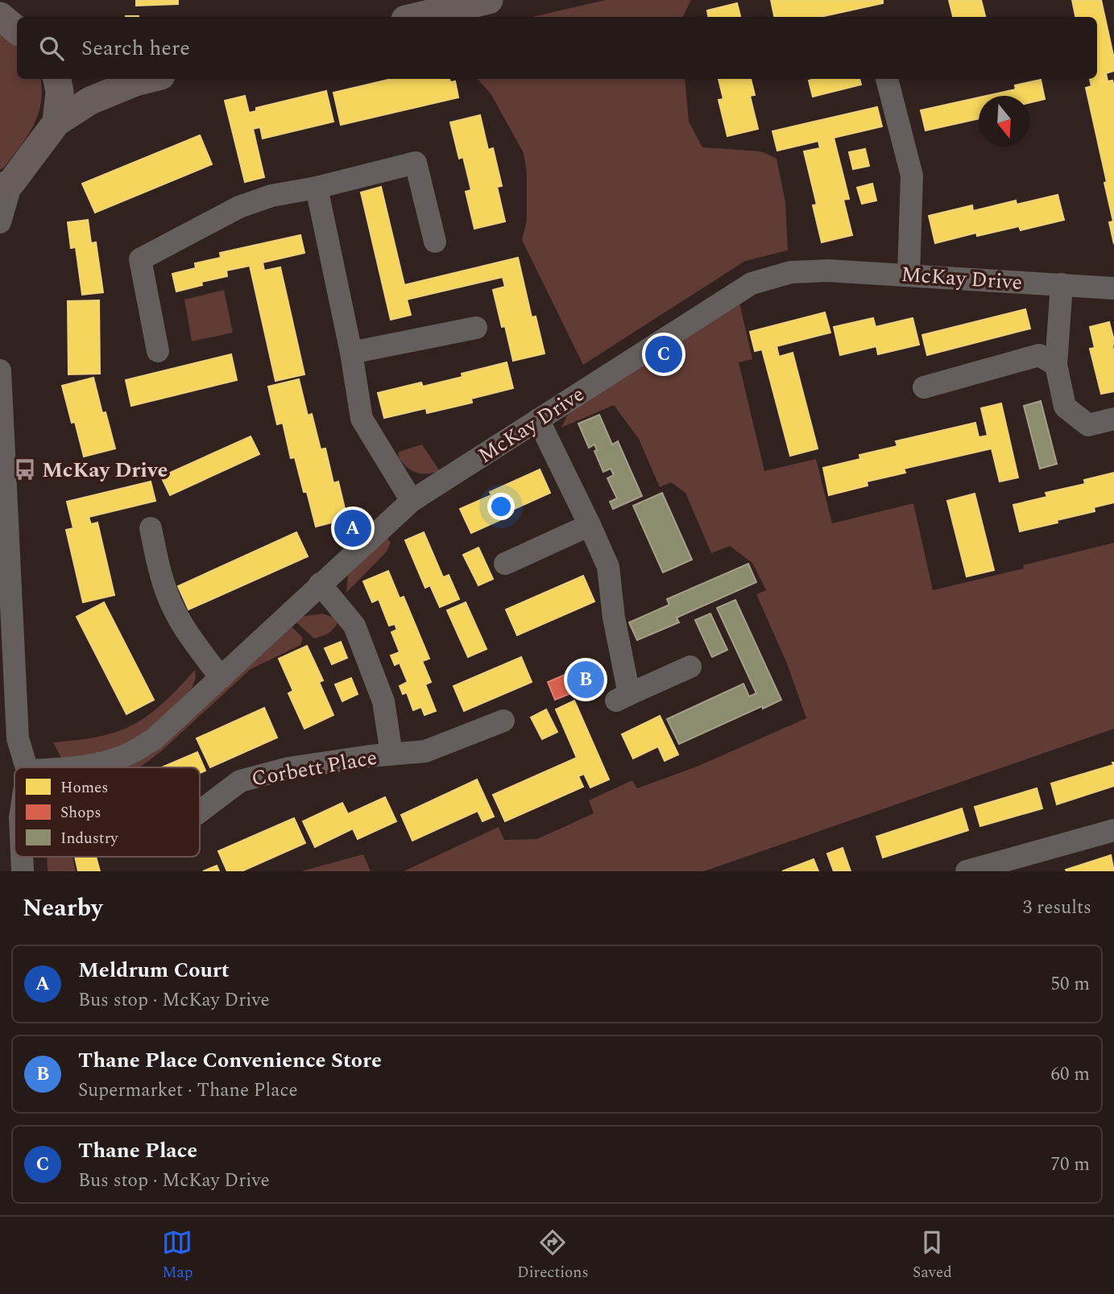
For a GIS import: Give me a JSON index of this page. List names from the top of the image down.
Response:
{
  "streets": {
    "street": ["McKay Drive", "Corbett Place"]
  },
  "crossings": [
    ["McKay Drive", "Corbett Place"]
  ],
  "places": {
    "bus stop": ["McKay Drive"]
  },
  "legend": ["Homes", "Shops", "Industry"],
  "north": "bottom",
  "page": {
    "search": "Search here",
    "pins": ["C", "A", "B"],
    "heading": ["Nearby", "3 results"],
    "list": [
      {
        "mark": "A",
        "name": "Meldrum Court",
        "note": "Bus stop · McKay Drive",
        "value": "50 m"
      },
      {
        "mark": "B",
        "name": "Thane Place Convenience Store",
        "note": "Supermarket · Thane Place",
        "value": "60 m"
      },
      {
        "mark": "C",
        "name": "Thane Place",
        "note": "Bus stop · McKay Drive",
        "value": "70 m"
      }
    ],
    "nav": ["Map", "Directions", "Saved"]
  }
}
